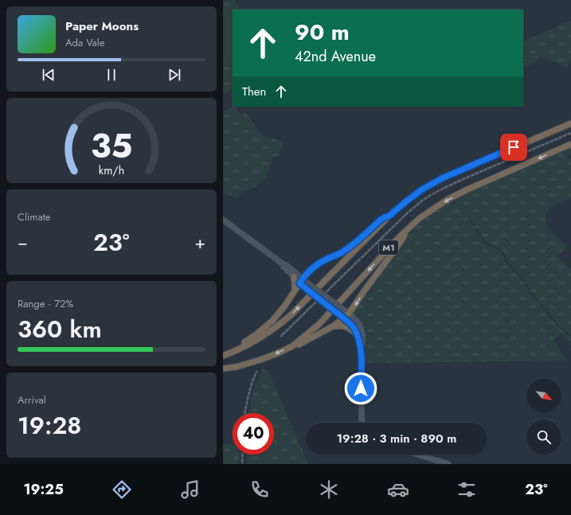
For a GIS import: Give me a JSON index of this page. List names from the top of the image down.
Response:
{
  "streets": {
    "highway": ["M1"]
  },
  "north": "bottom right",
  "page": {
    "turn": ["90 m", "42nd Avenue"],
    "song": ["Paper Moons", "Ada Vale"],
    "then": "Then",
    "tile": [
      "Climate",
      ["Range · 72%", "360 km"],
      ["Arrival", "19:28"]
    ],
    "heat": ["−", "23°", "+"],
    "limit": "40",
    "trip": "19:28 · 3 min · 890 m",
    "tabs": ["19:25", "23°"],
    "gauge": ["35", "km/h"]
  }
}
